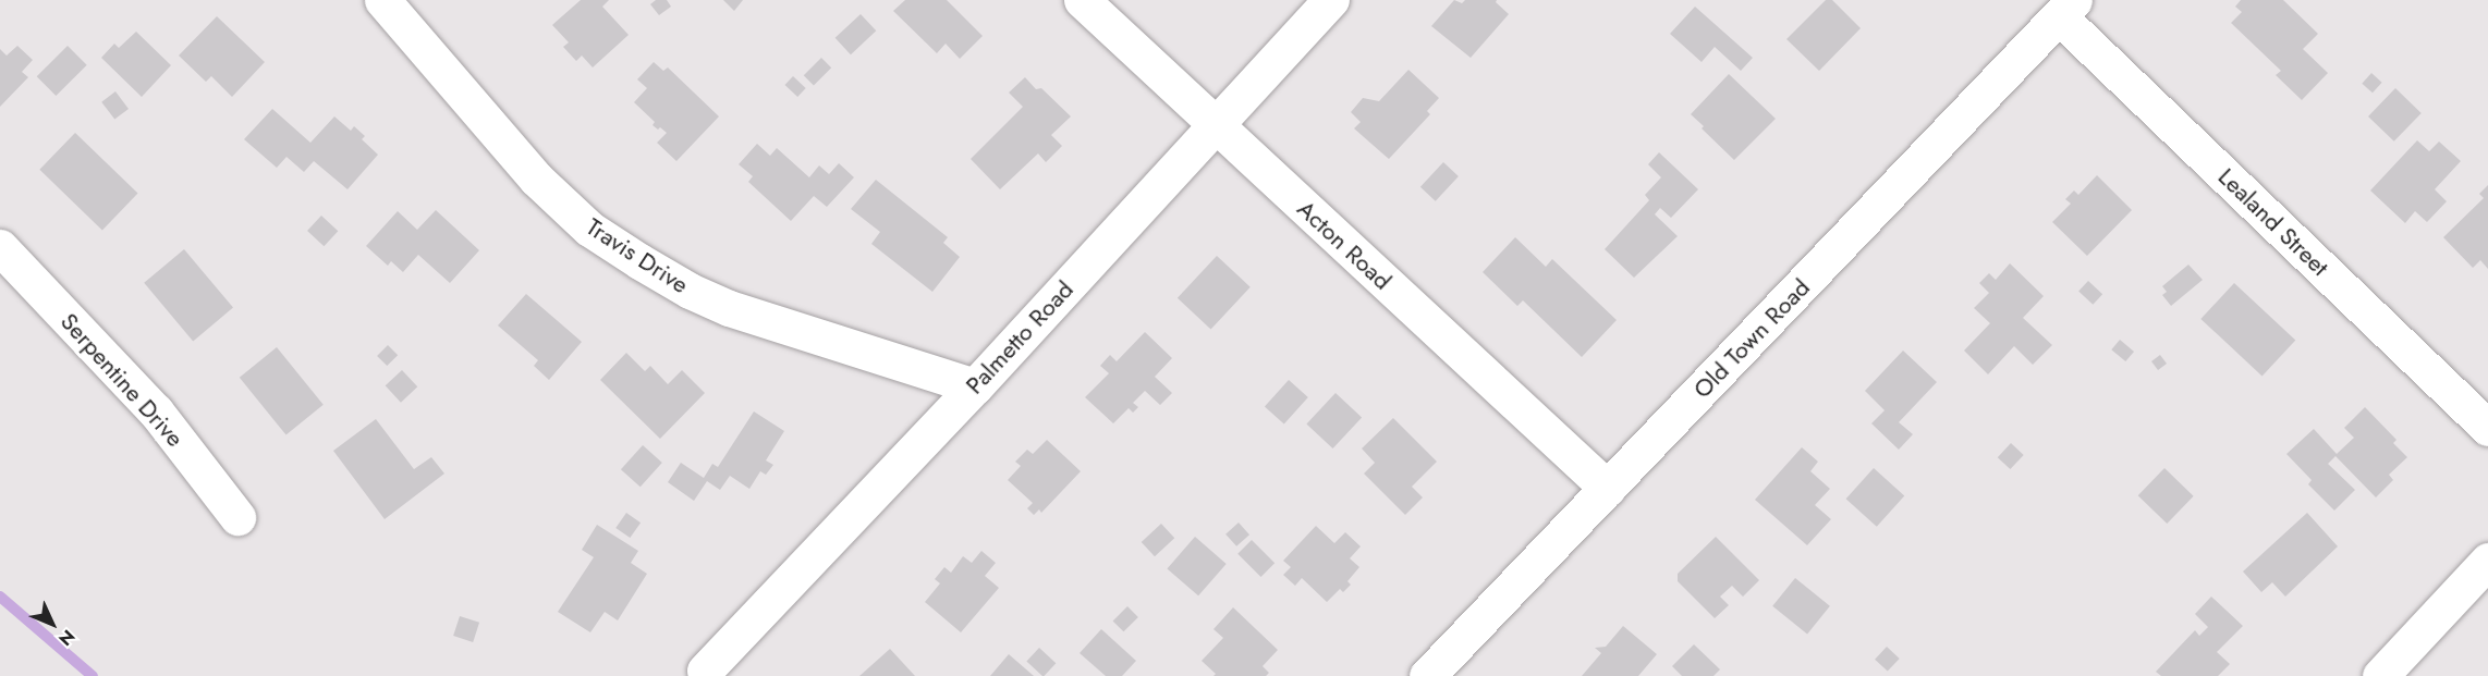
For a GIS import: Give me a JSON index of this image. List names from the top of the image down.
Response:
{
  "streets": {
    "street": [
      "Lealand Street",
      "Acton Road",
      "Travis Drive",
      "Palmetto Road",
      "Old Town Road",
      "Serpentine Drive"
    ]
  },
  "crossings": [
    ["Lealand Street", "Old Town Road"],
    ["Acton Road", "Palmetto Road"],
    ["Acton Road", "Old Town Road"],
    ["Travis Drive", "Palmetto Road"]
  ],
  "north": "bottom right"
}
